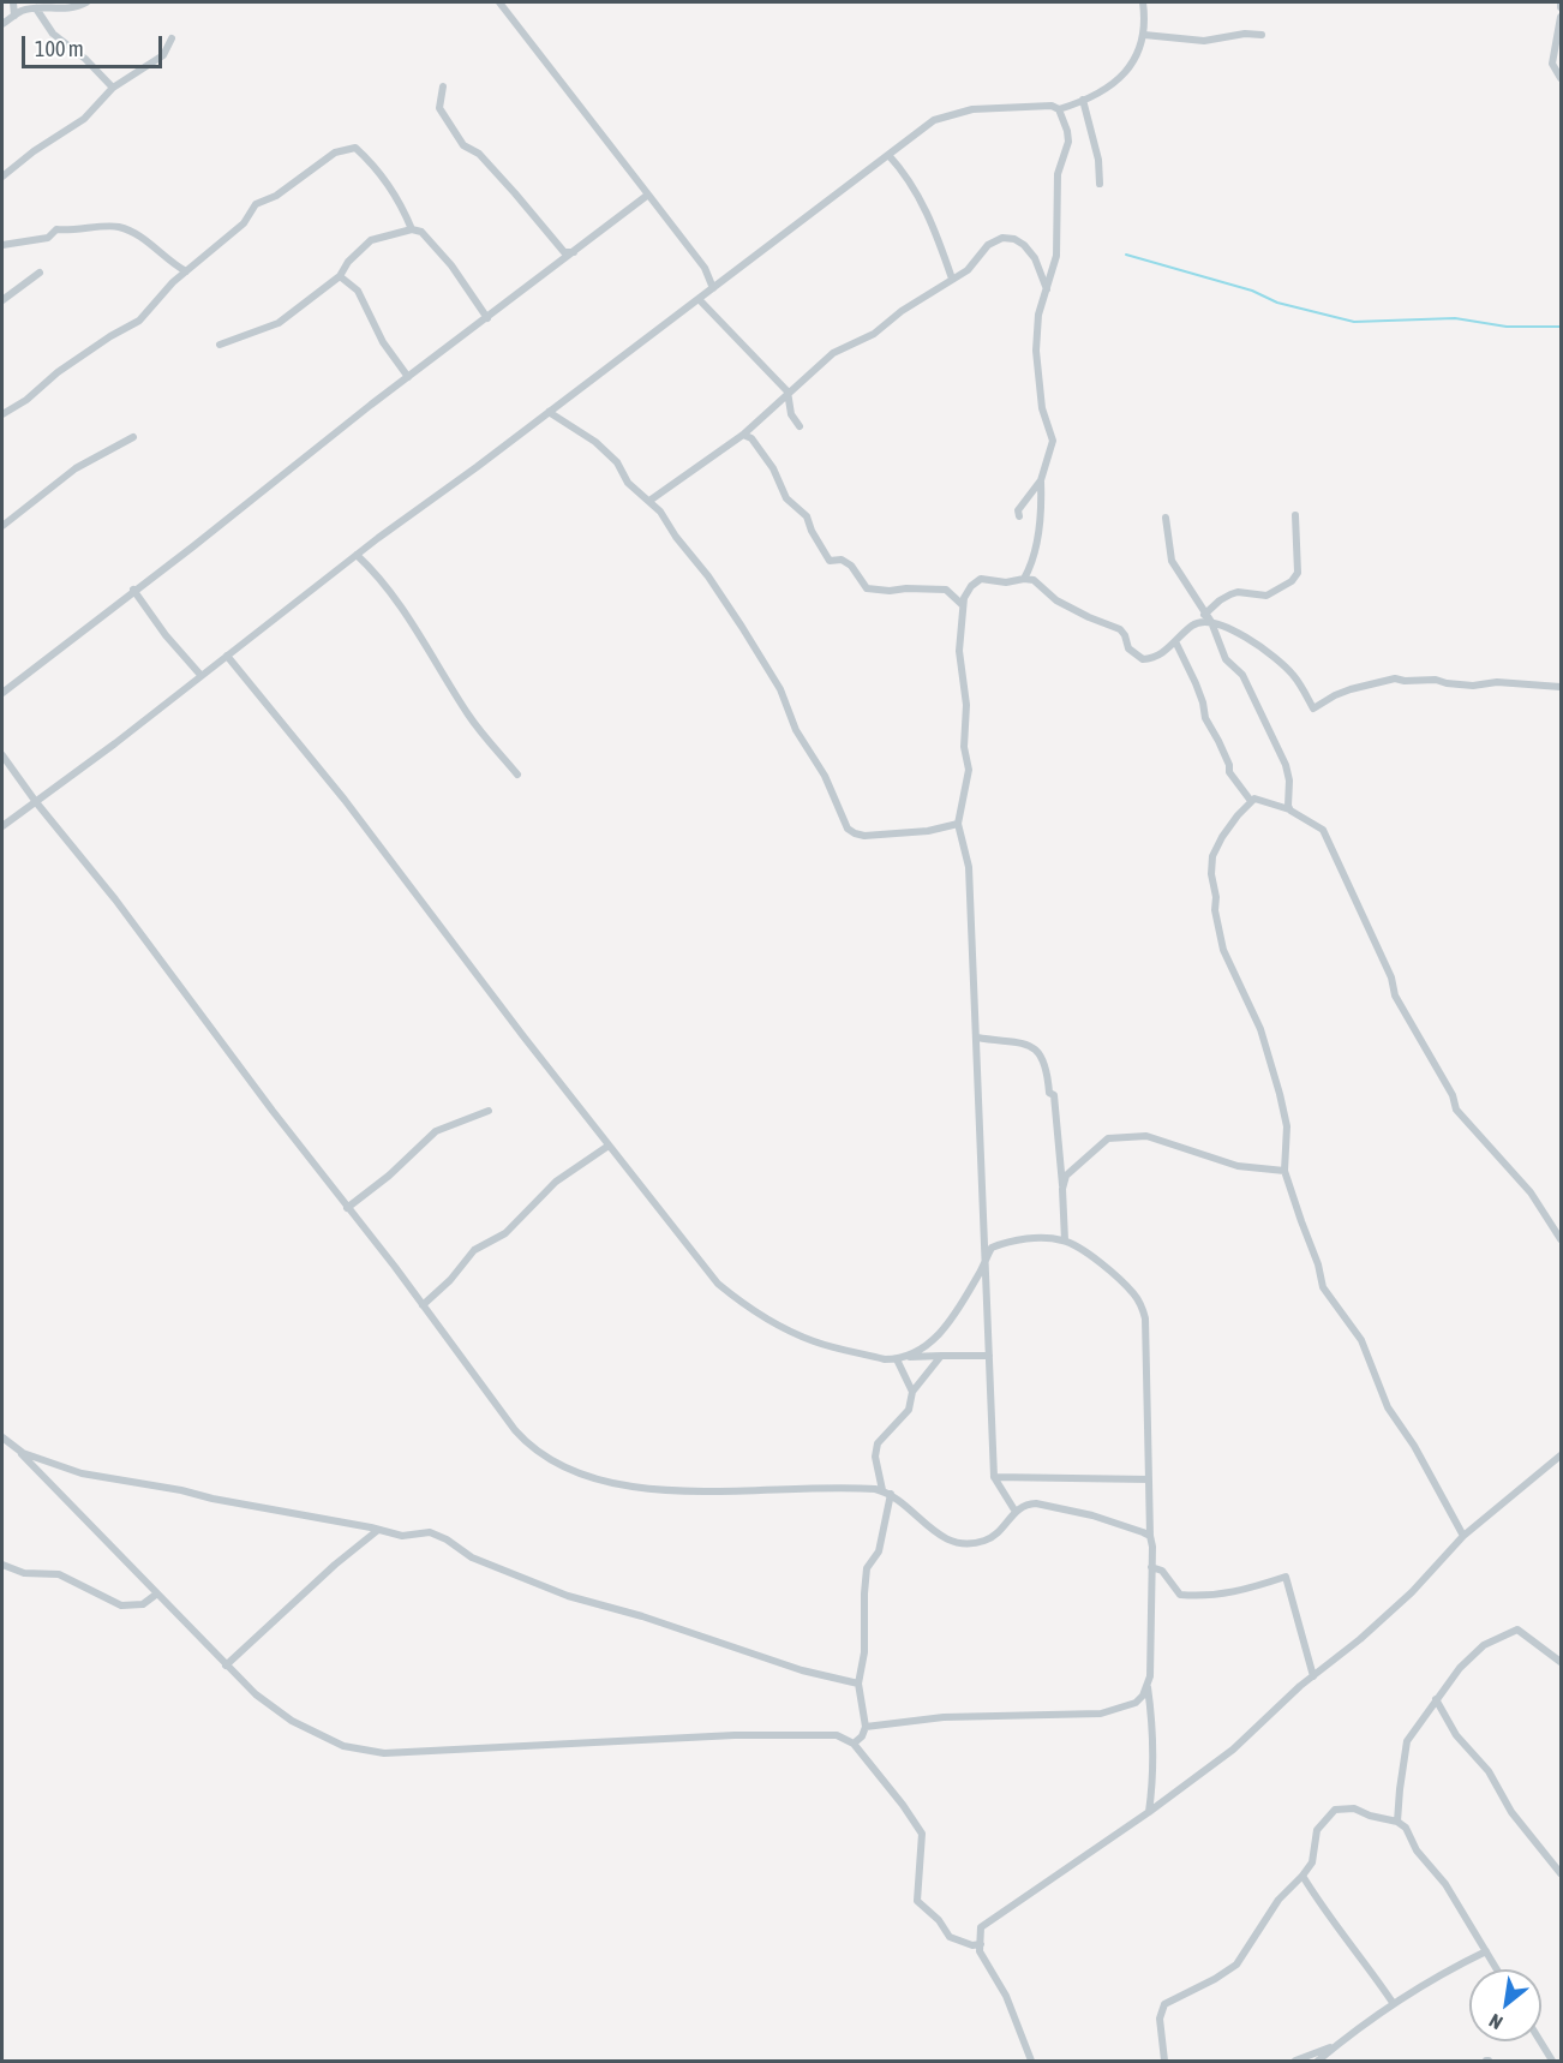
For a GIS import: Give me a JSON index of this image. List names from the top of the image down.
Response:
{
  "scale_bar": "100 m",
  "north": "bottom left"
}
